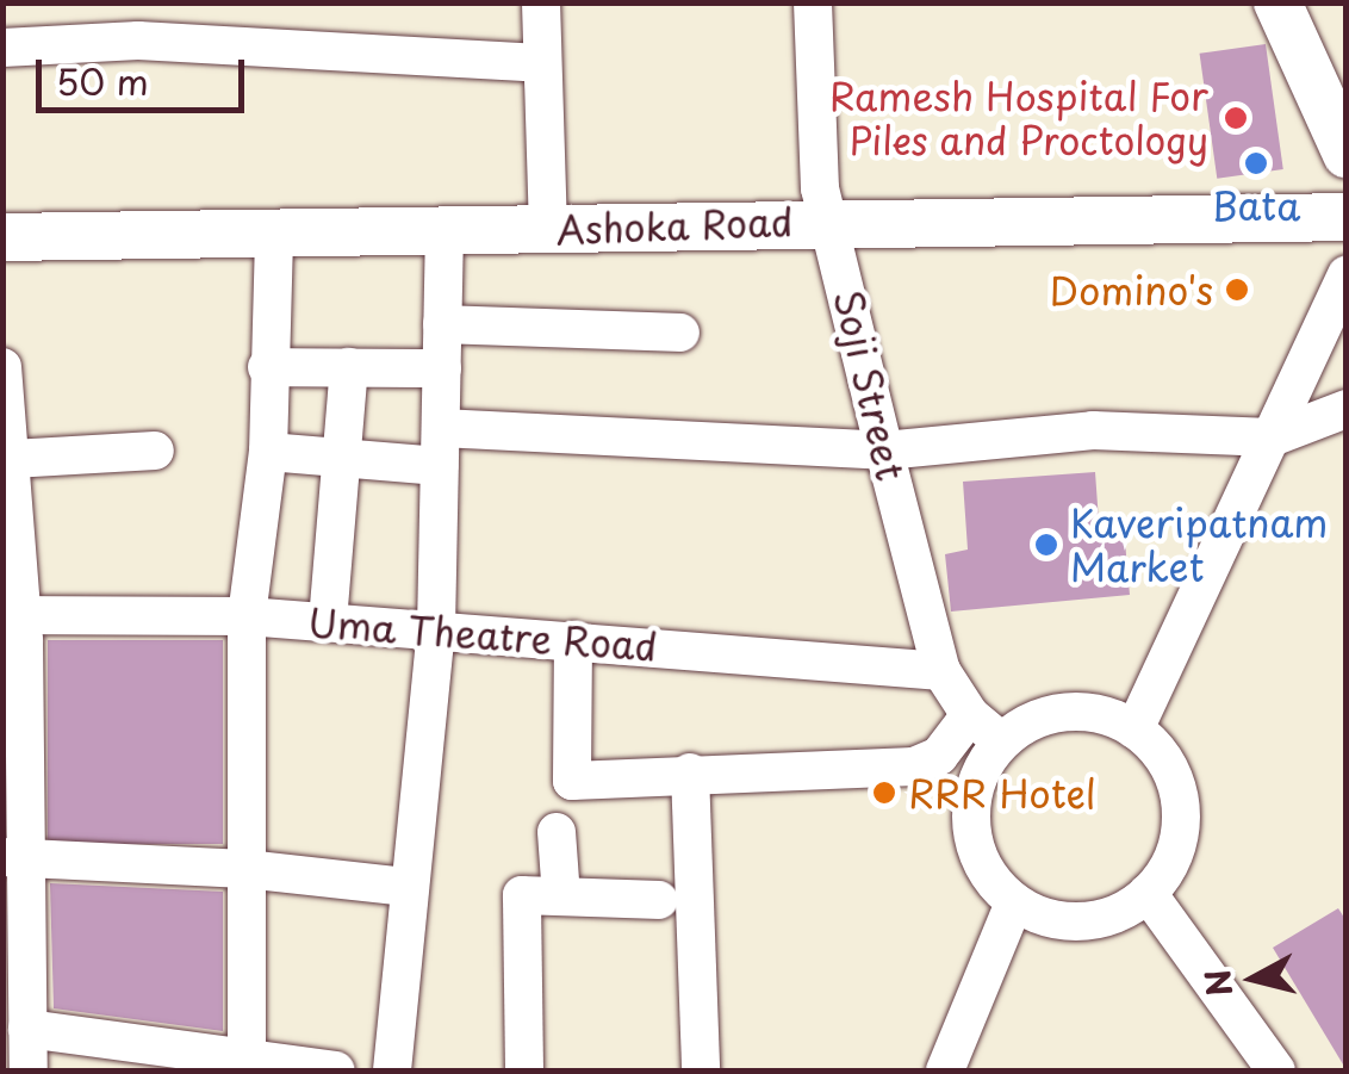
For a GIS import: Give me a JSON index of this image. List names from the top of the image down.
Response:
{
  "streets": {
    "main road": ["Ashoka Road"],
    "street": ["Soji Street", "Uma Theatre Road"]
  },
  "crossings": [
    ["Ashoka Road", "Soji Street"],
    ["Soji Street", "Uma Theatre Road"]
  ],
  "places": [
    "Ramesh Hospital For Piles and Proctology",
    "Bata",
    "Domino's",
    "Kaveripatnam Market",
    "RRR Hotel"
  ],
  "scale_bar": "50 m",
  "north": "left"
}
